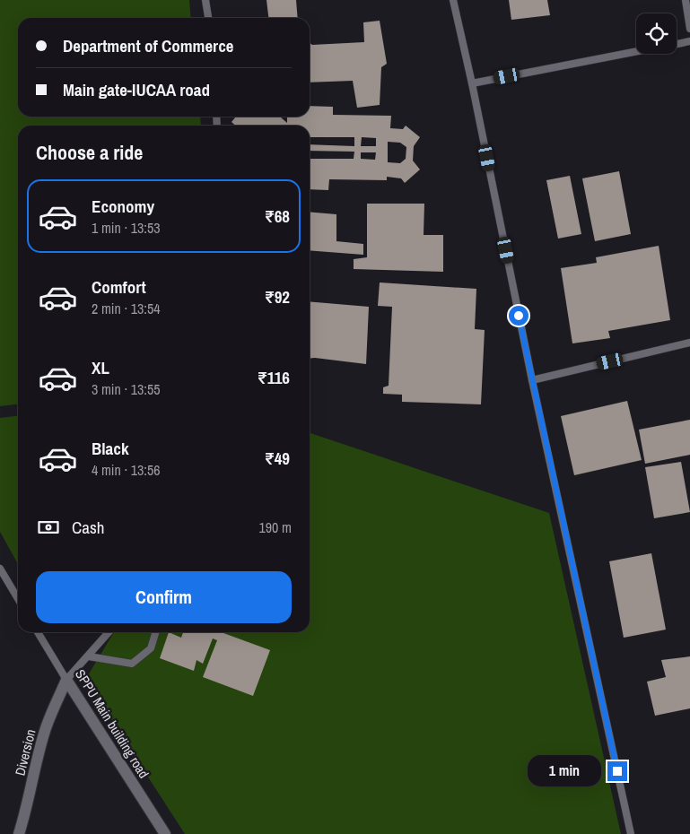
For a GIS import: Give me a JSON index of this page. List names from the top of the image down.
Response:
{
  "streets": {
    "street": ["SPPU Main building road", "Diversion"]
  },
  "crossings": [
    ["SPPU Main building road", "Diversion"]
  ],
  "page": {
    "banner": ["Department of Commerce", "Main gate-IUCAA road"],
    "heading": "Choose a ride",
    "list": [
      {
        "name": "Economy",
        "note": "1 min · 13:53",
        "value": "₹68"
      },
      {
        "name": "Comfort",
        "note": "2 min · 13:54",
        "value": "₹92"
      },
      {
        "name": "XL",
        "note": "3 min · 13:55",
        "value": "₹116"
      },
      {
        "name": "Black",
        "note": "4 min · 13:56",
        "value": "₹49"
      }
    ],
    "pay": ["Cash", "190 m"],
    "buttons": "Confirm",
    "bubble": "1 min"
  }
}
